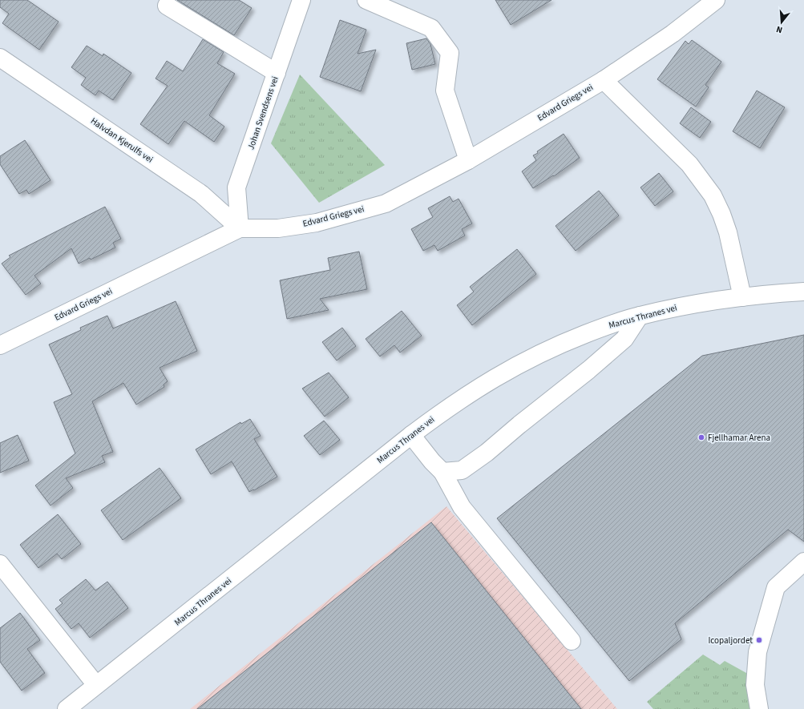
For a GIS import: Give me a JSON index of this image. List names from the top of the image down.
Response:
{
  "streets": {
    "street": [
      "Edvard Griegs vei",
      "Johan Svendsens vei",
      "Halvdan Kjerulfs vei",
      "Marcus Thranes vei"
    ]
  },
  "crossings": [
    ["Edvard Griegs vei", "Johan Svendsens vei"],
    ["Edvard Griegs vei", "Halvdan Kjerulfs vei"],
    ["Edvard Griegs vei", "Marcus Thranes vei"],
    ["Johan Svendsens vei", "Halvdan Kjerulfs vei"]
  ],
  "places": ["Fjellhamar Arena", "Icopaljordet"],
  "north": "bottom"
}
